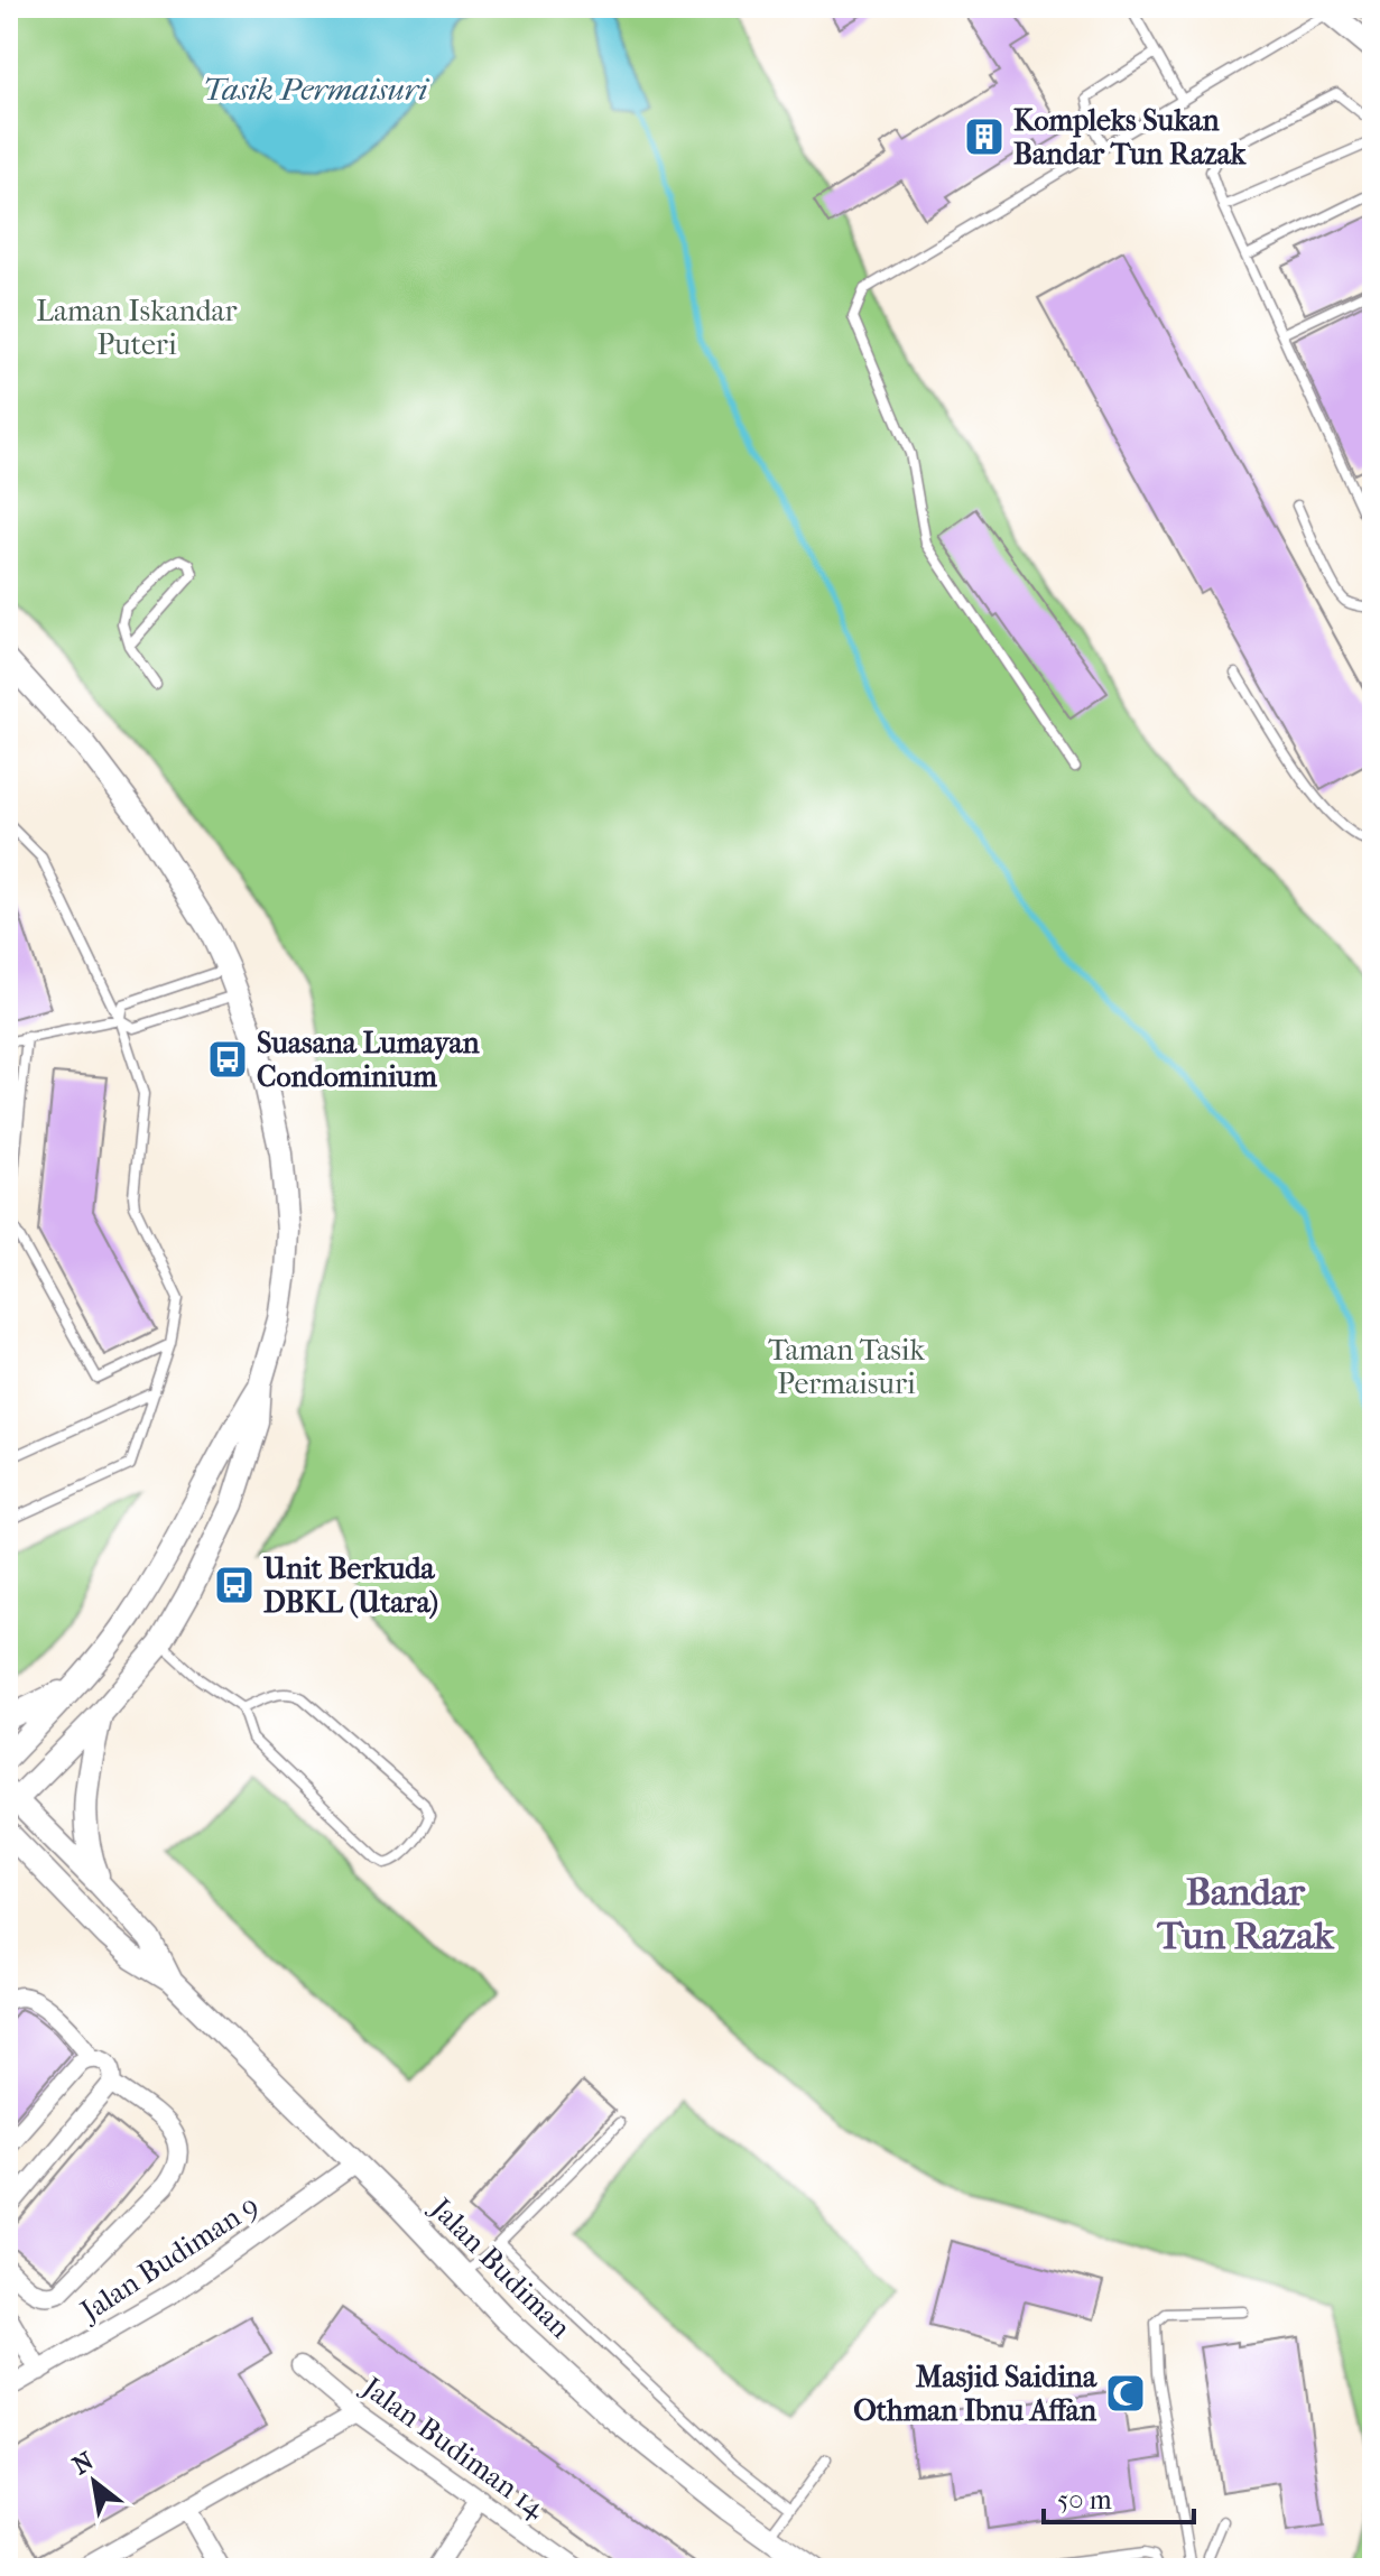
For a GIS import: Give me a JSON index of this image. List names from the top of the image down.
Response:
{
  "streets": {
    "street": ["Jalan Budiman 9", "Jalan Budiman", "Jalan Budiman 14"]
  },
  "crossings": [
    ["Jalan Budiman 9", "Jalan Budiman"]
  ],
  "districts": ["Bandar Tun Razak"],
  "water": ["Tasik Permaisuri"],
  "parks": ["Laman Iskandar Puteri", "Taman Tasik Permaisuri"],
  "places": {
    "building": ["Kompleks Sukan Bandar Tun Razak"],
    "bus stop": ["Suasana Lumayan Condominium", "Unit Berkuda DBKL (Utara)"],
    "mosque": ["Masjid Saidina Othman Ibnu Affan"]
  },
  "scale_bar": "50 m",
  "north": "top left"
}
